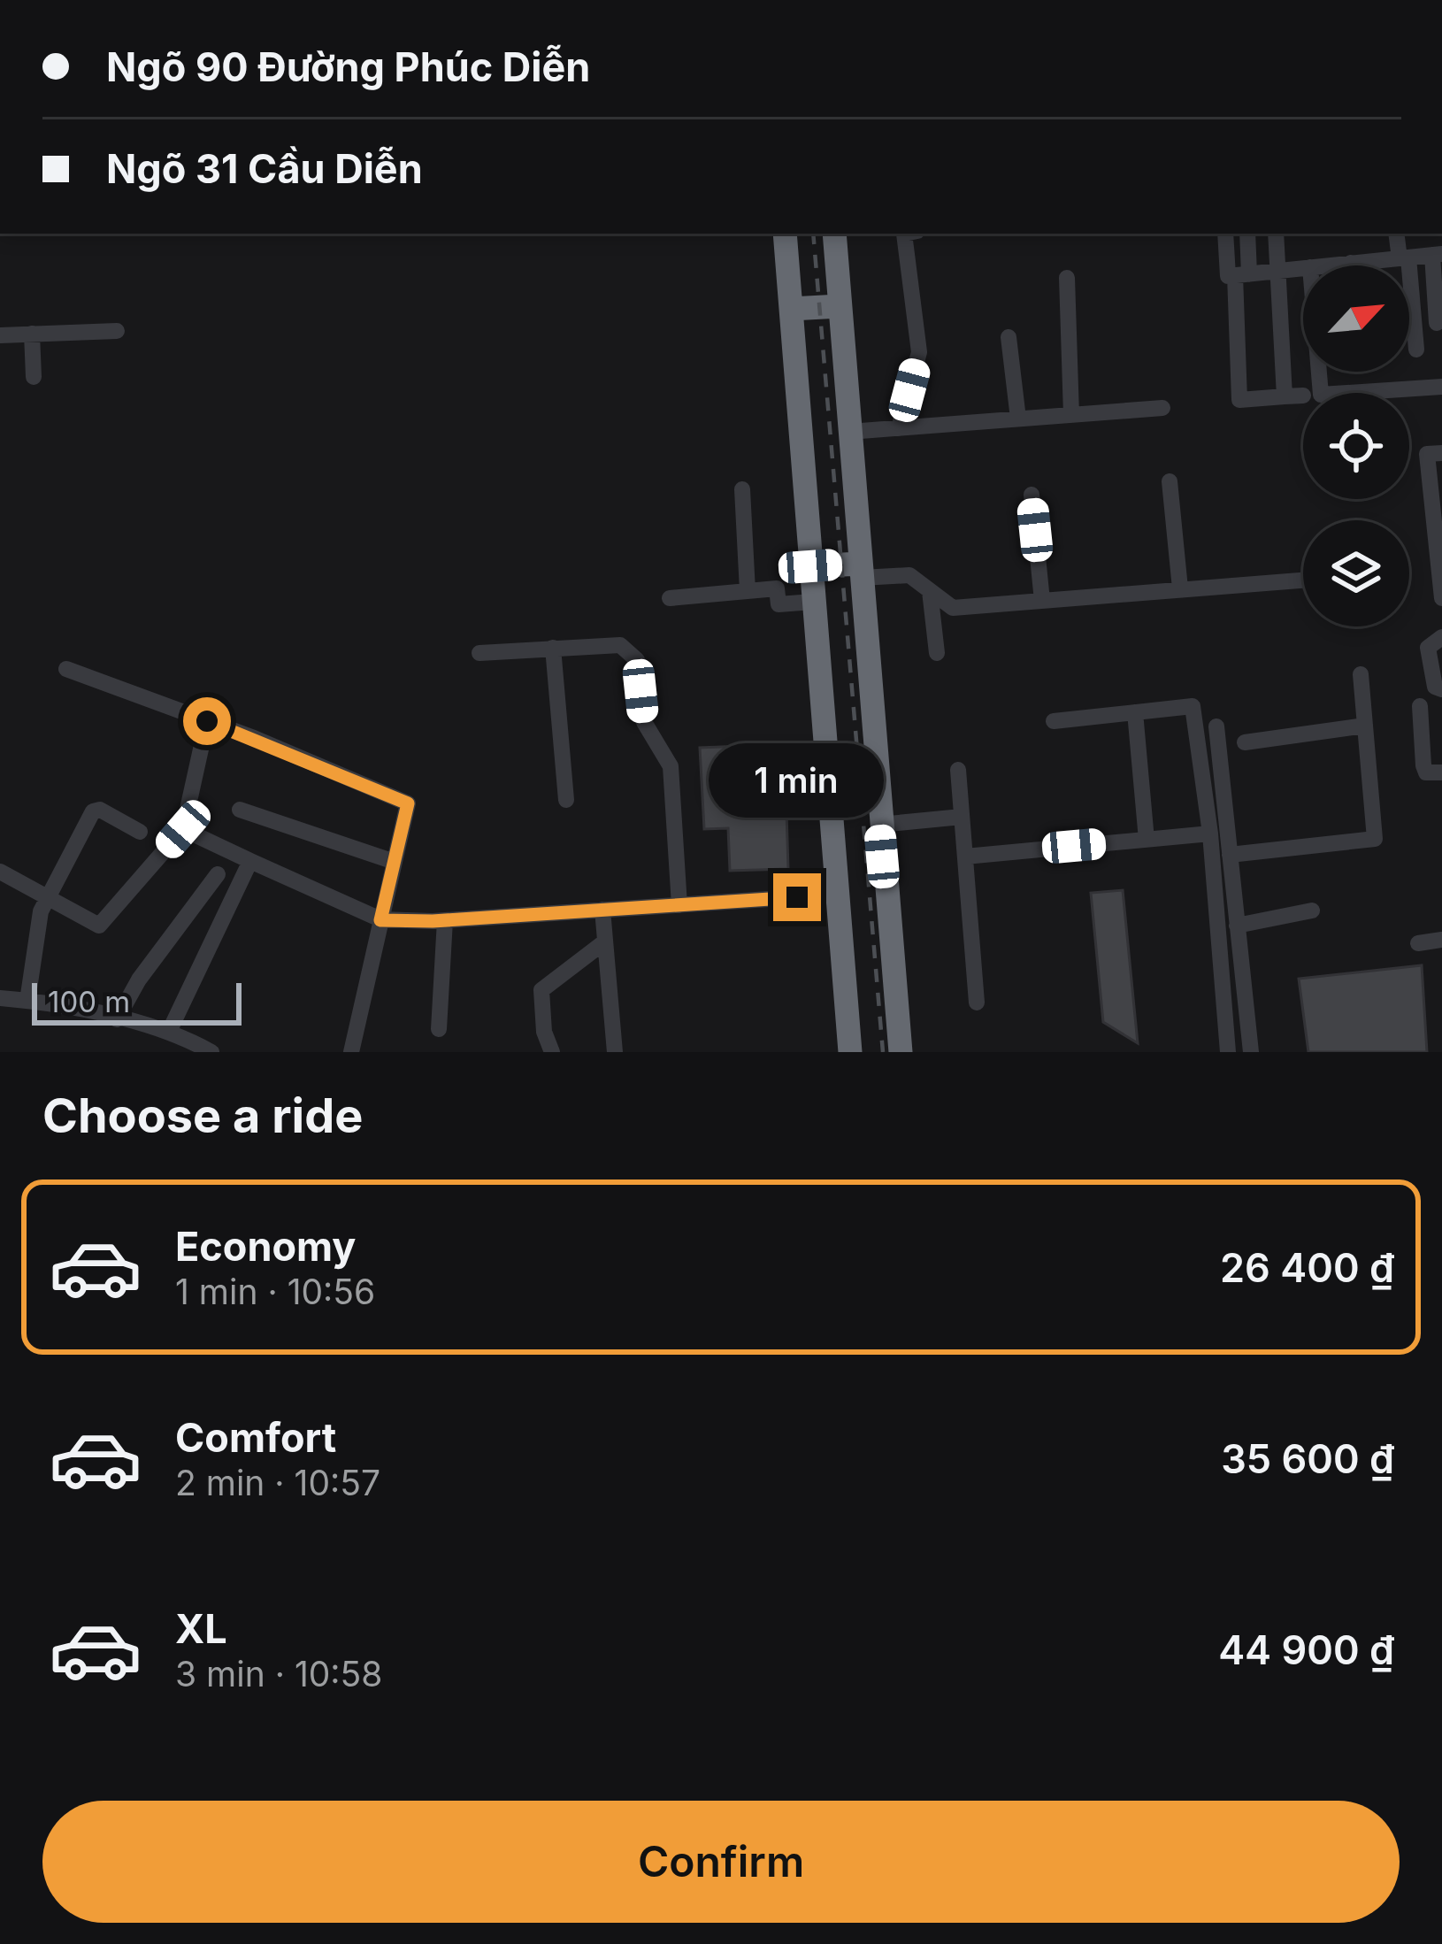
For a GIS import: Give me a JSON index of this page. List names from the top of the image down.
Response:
{
  "scale_bar": "100 m",
  "north": "top right",
  "page": {
    "banner": ["Ngõ 90 Đường Phúc Diễn", "Ngõ 31 Cầu Diễn"],
    "bubble": "1 min",
    "scale": "100 m",
    "heading": "Choose a ride",
    "list": [
      {
        "name": "Economy",
        "note": "1 min · 10:56",
        "value": "26 400 ₫"
      },
      {
        "name": "Comfort",
        "note": "2 min · 10:57",
        "value": "35 600 ₫"
      },
      {
        "name": "XL",
        "note": "3 min · 10:58",
        "value": "44 900 ₫"
      }
    ],
    "buttons": "Confirm"
  }
}
